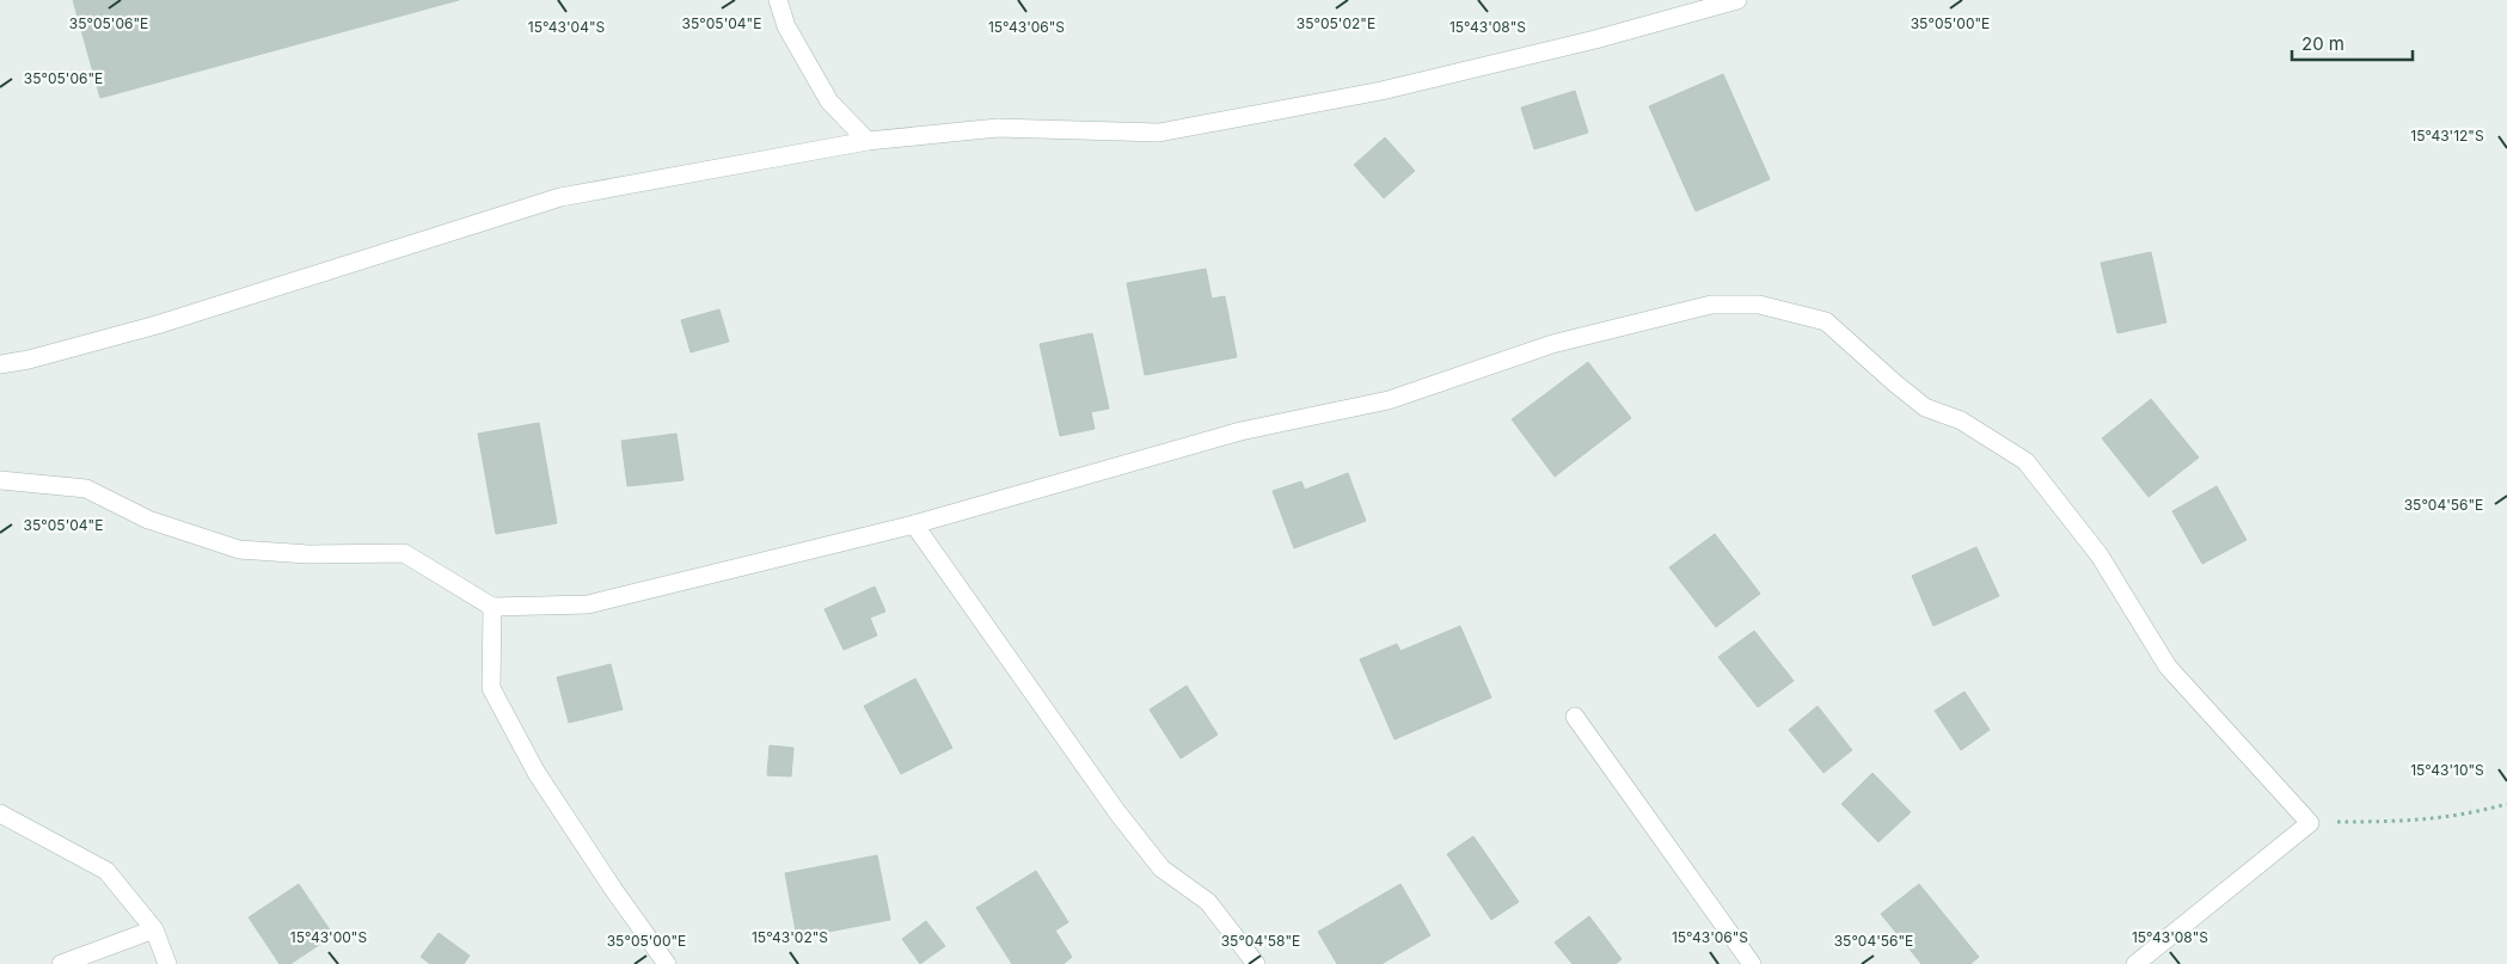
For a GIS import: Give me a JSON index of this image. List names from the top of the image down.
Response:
{
  "scale_bar": "20 m",
  "coordinates": [
    "35°05'02\"E",
    "35°05'00\"E",
    "35°05'06\"E",
    "35°05'04\"E",
    "15°43'04\"S",
    "15°43'06\"S",
    "15°43'08\"S",
    "15°43'12\"S",
    "35°04'56\"E",
    "15°43'10\"S",
    "15°43'00\"S",
    "15°43'02\"S",
    "35°04'58\"E"
  ]
}
